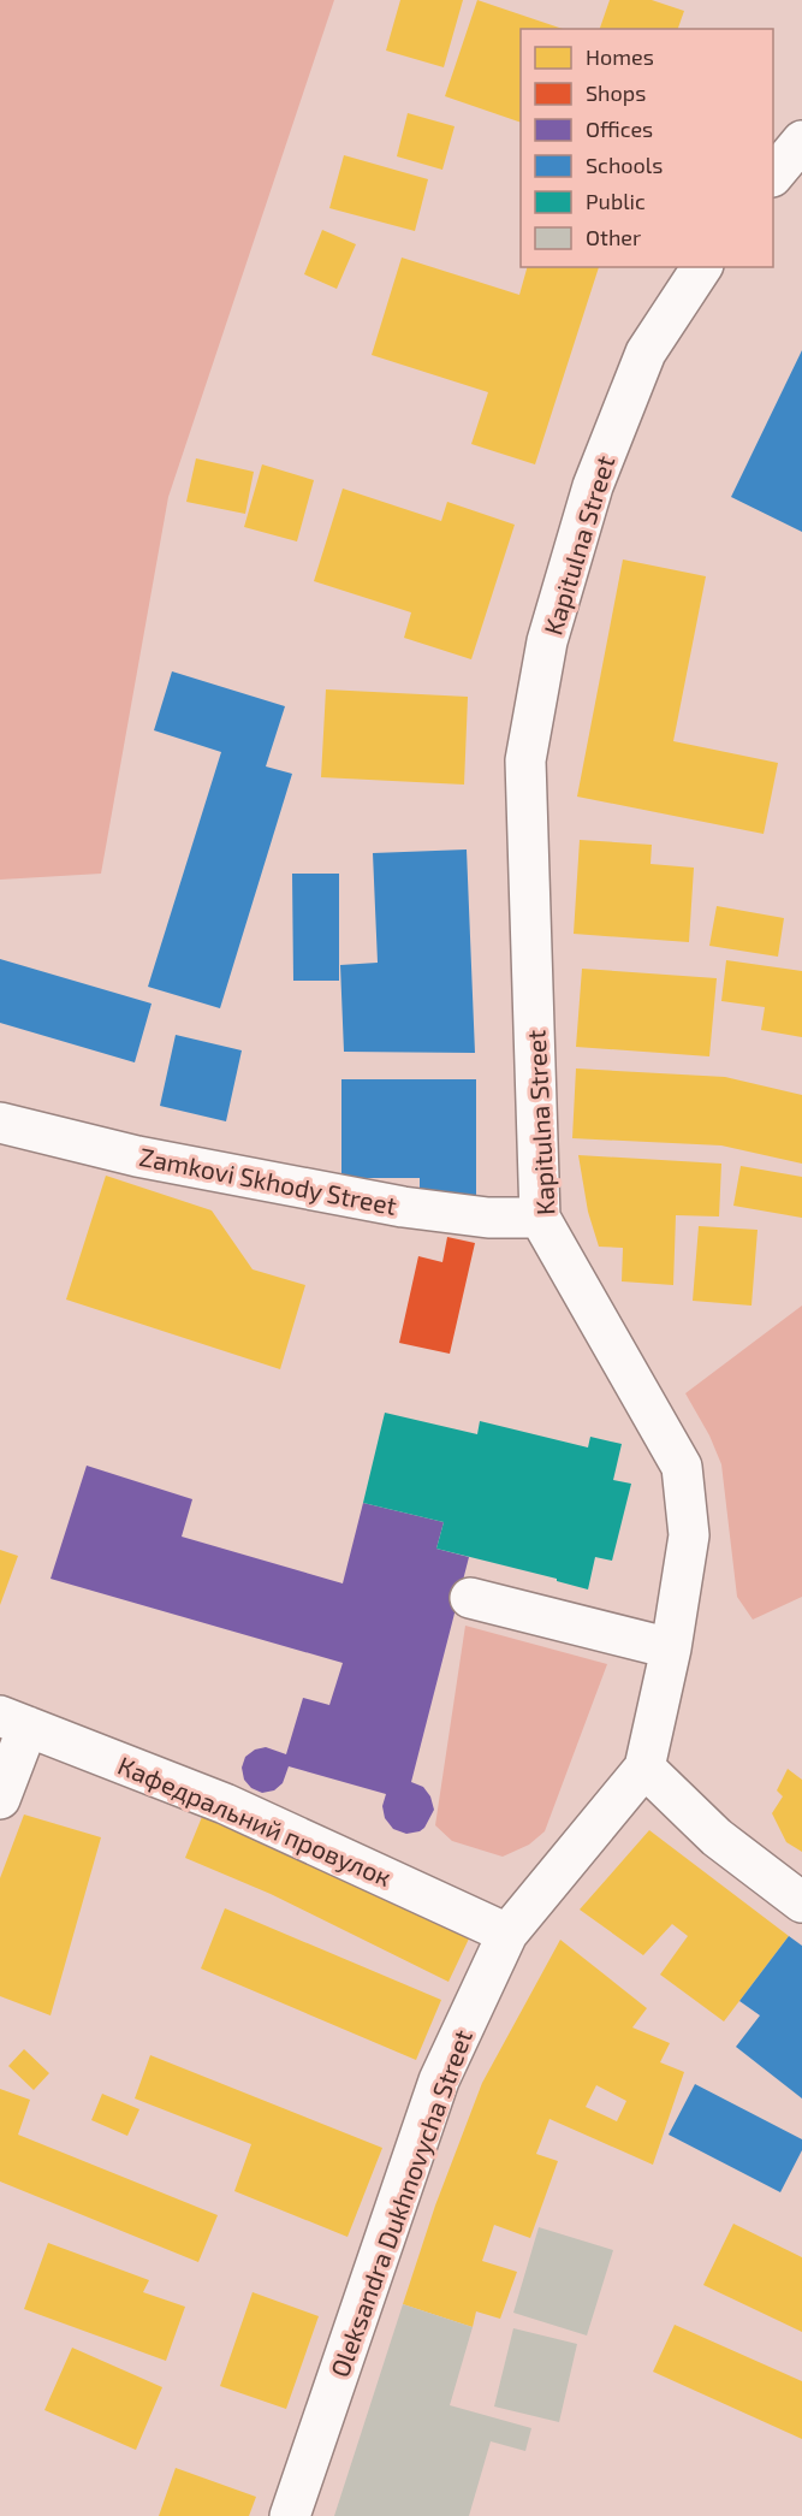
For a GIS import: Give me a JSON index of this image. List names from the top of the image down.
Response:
{
  "streets": {
    "street": [
      "Kapitulna Street",
      "Zamkovi Skhody Street",
      "Кафедральний провулок",
      "Oleksandra Dukhnovycha Street"
    ]
  },
  "crossings": [
    ["Kapitulna Street", "Zamkovi Skhody Street"],
    ["Kapitulna Street", "Oleksandra Dukhnovycha Street"],
    ["Кафедральний провулок", "Oleksandra Dukhnovycha Street"]
  ],
  "legend": [
    "Homes",
    "Shops",
    "Offices",
    "Schools",
    "Public",
    "Other"
  ]
}
